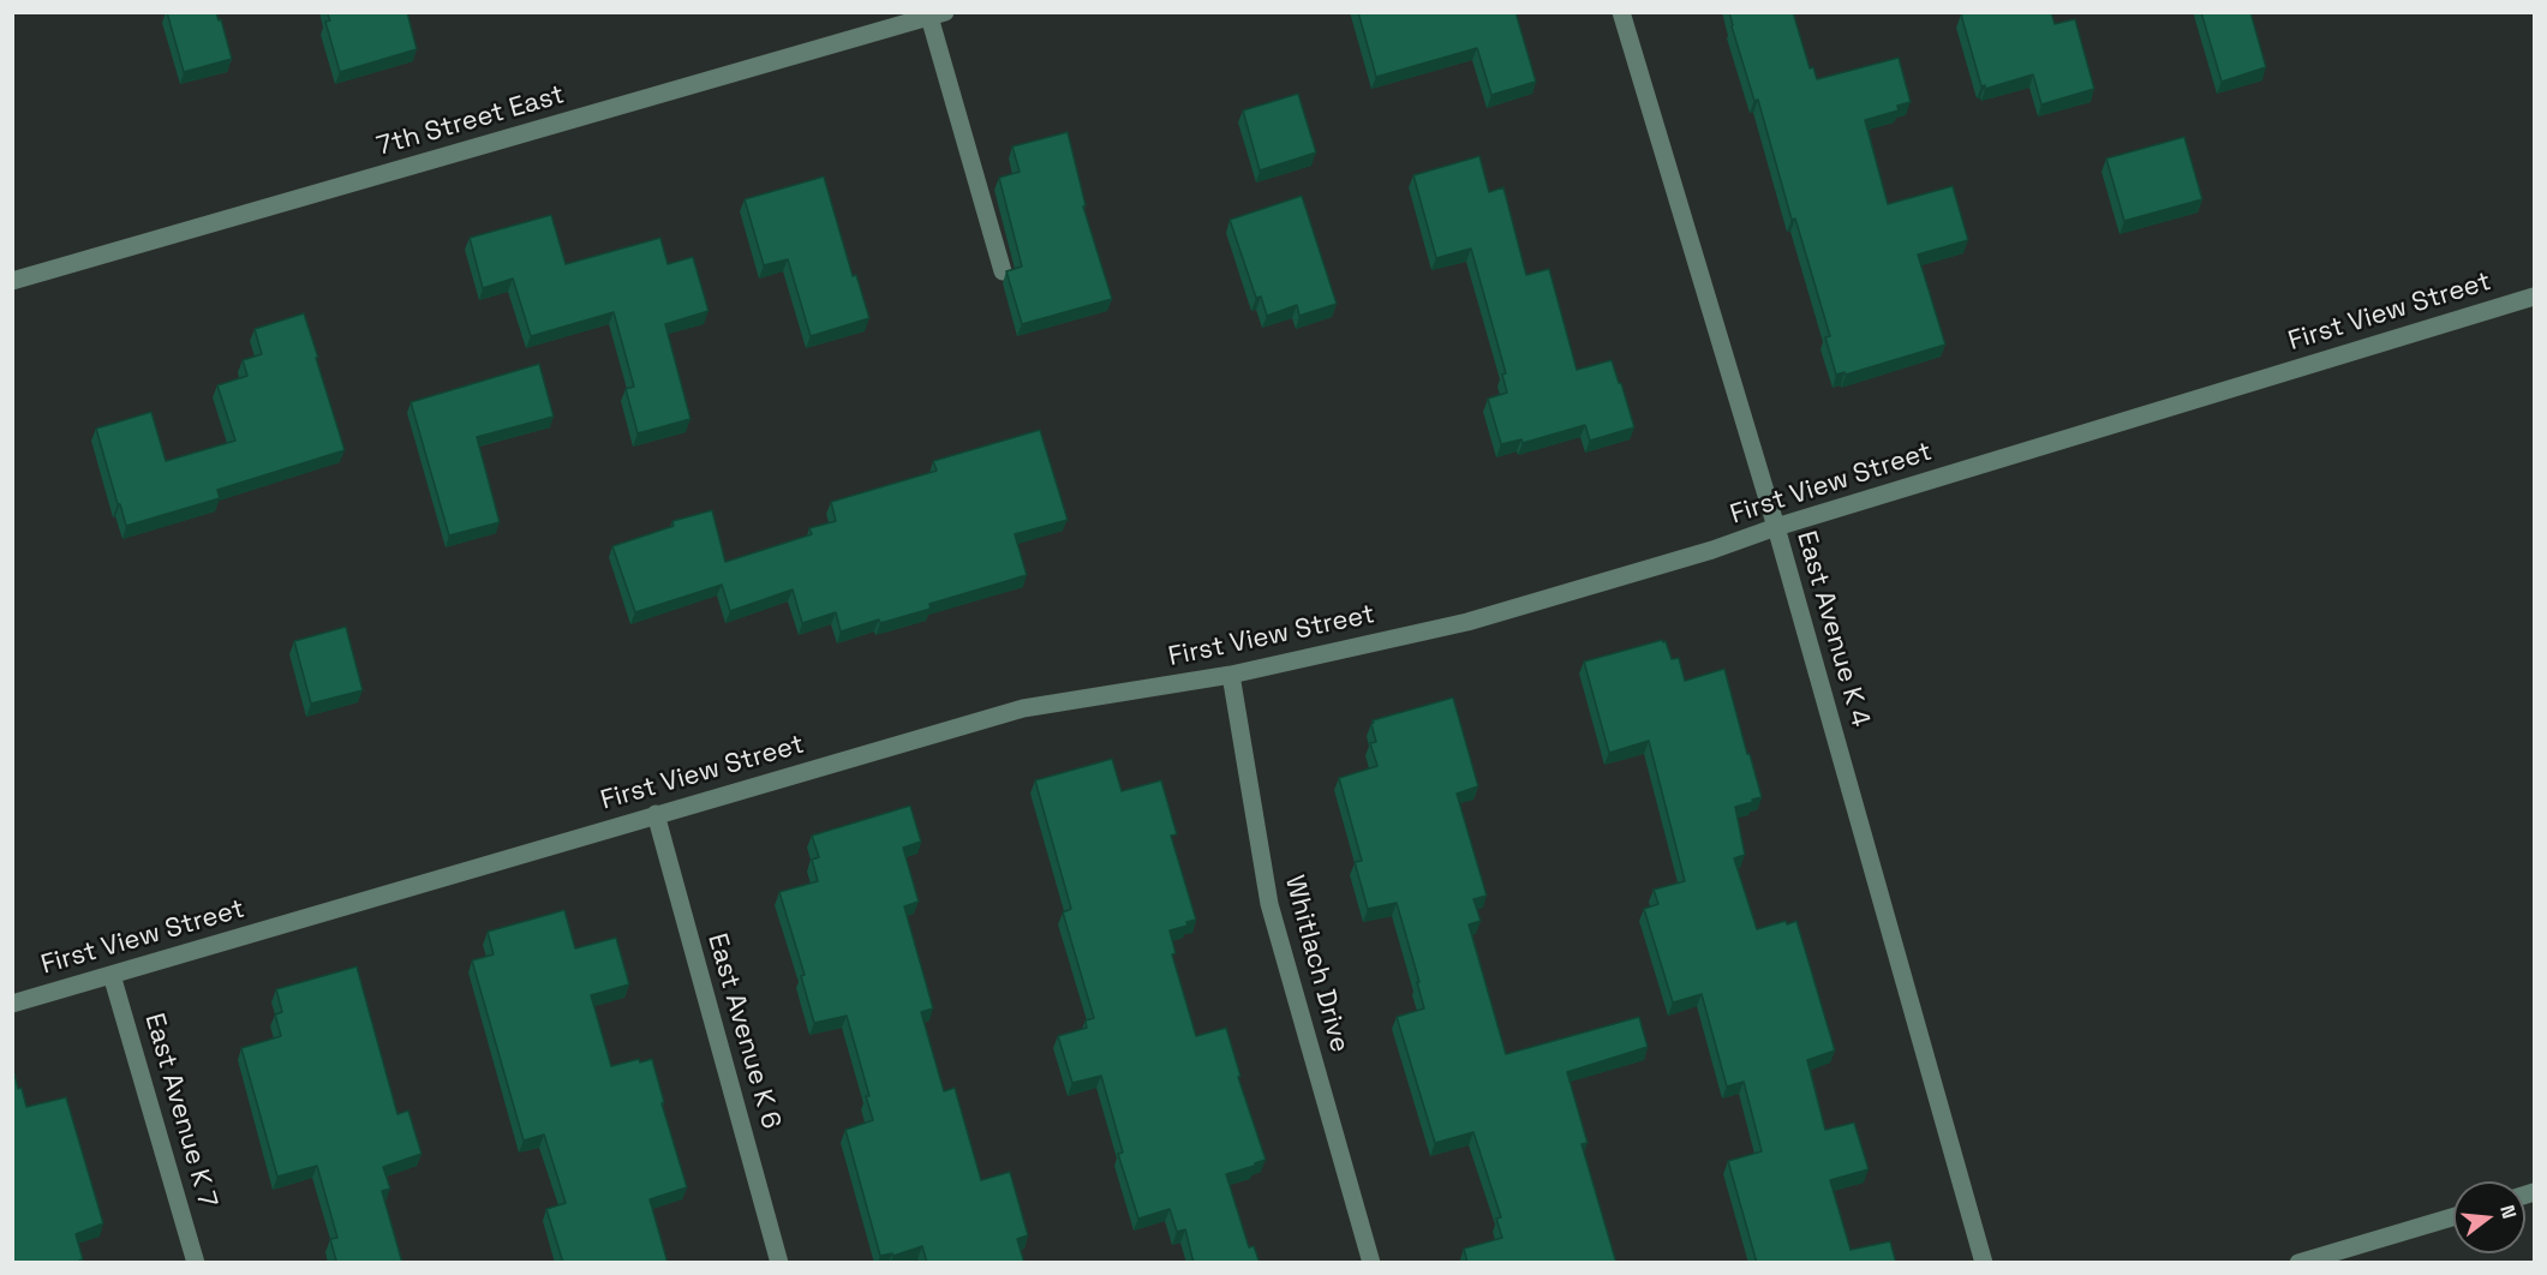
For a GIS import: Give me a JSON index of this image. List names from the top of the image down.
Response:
{
  "streets": {
    "street": [
      "7th Street East",
      "First View Street",
      "East Avenue K 4",
      "Whitlach Drive",
      "East Avenue K 6",
      "East Avenue K 7"
    ]
  },
  "crossings": [
    ["First View Street", "East Avenue K 4"],
    ["First View Street", "Whitlach Drive"],
    ["First View Street", "East Avenue K 6"],
    ["First View Street", "East Avenue K 7"]
  ],
  "north": "right"
}
